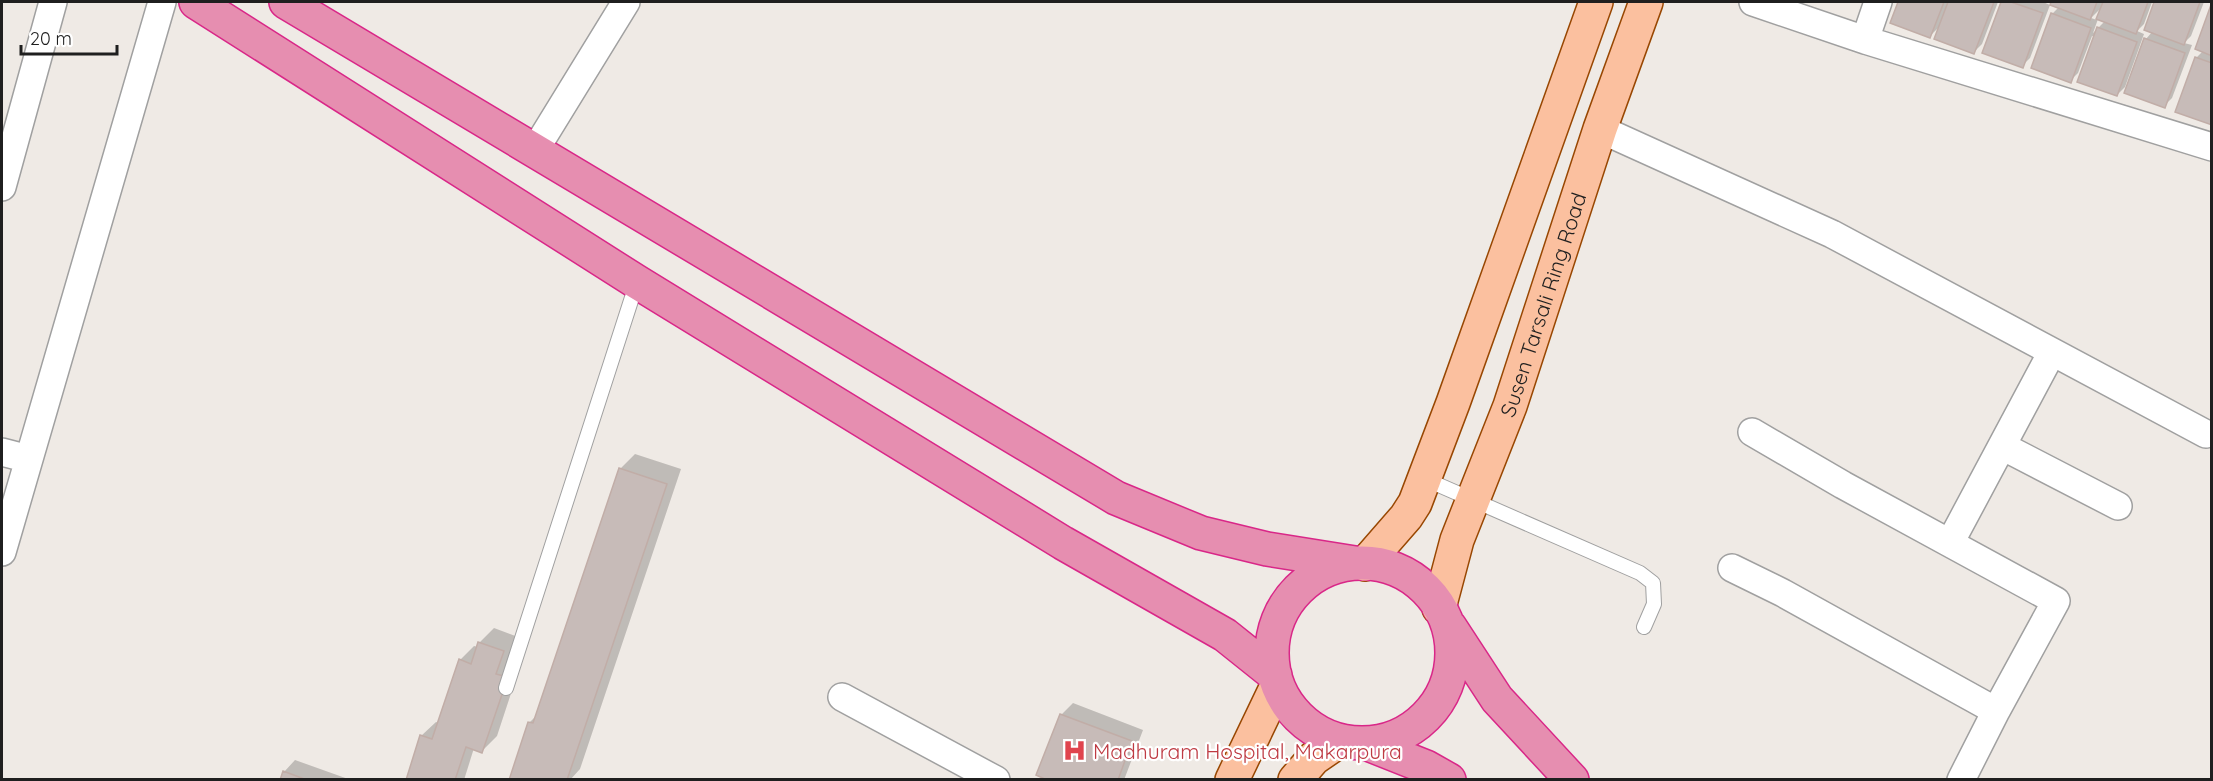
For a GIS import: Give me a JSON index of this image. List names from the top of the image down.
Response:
{
  "streets": {
    "main road": ["Susen Tarsali Ring Road"]
  },
  "places": {
    "hospital": ["Madhuram Hospital, Makarpura"]
  },
  "scale_bar": "20 m"
}
